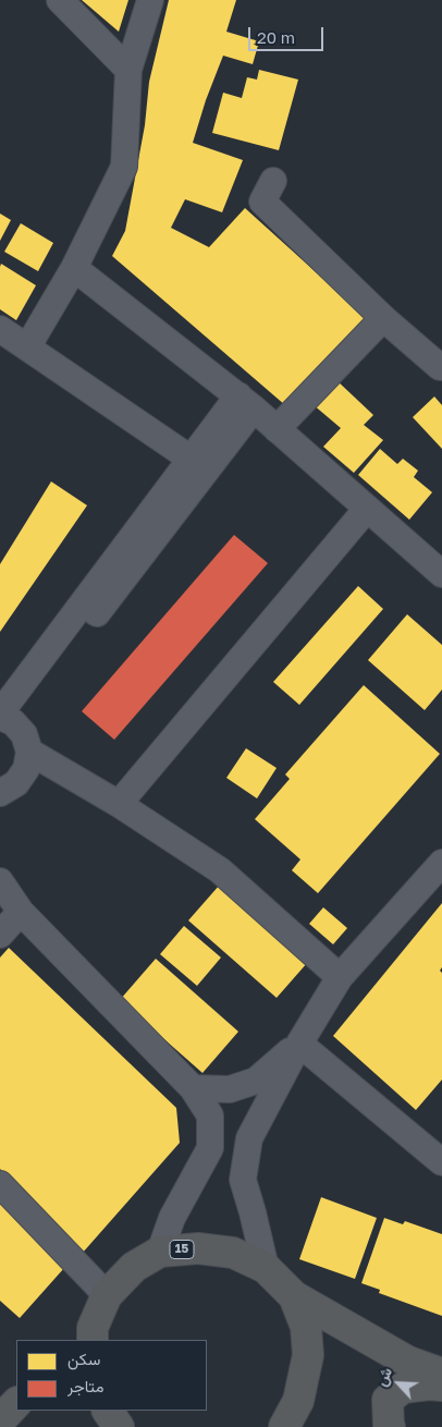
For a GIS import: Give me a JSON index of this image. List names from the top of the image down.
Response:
{
  "streets": {
    "highway": ["15"]
  },
  "legend": ["سكن", "متاجر"],
  "scale_bar": "20 m",
  "north": "top left"
}
